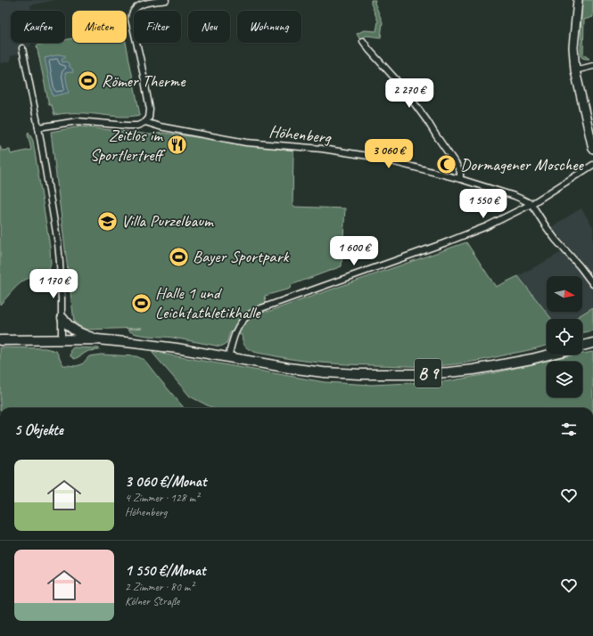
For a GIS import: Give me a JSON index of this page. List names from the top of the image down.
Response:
{
  "streets": {
    "main road": ["B 9"],
    "street": ["Höhenberg"]
  },
  "places": {
    "sports": ["Römer Therme", "Bayer Sportpark", "Halle 1 und Leichtathletikhalle"],
    "restaurant": ["Zeitlos im Sportlertreff"],
    "mosque": ["Dormagener Moschee"],
    "school or university": ["Villa Purzelbaum"]
  },
  "north": "right",
  "page": {
    "chip": [
      "Kaufen",
      "Mieten",
      "Filter",
      "Neu",
      "Wohnung"
    ],
    "price": [
      "2 270 €",
      "3 060 €",
      "1 550 €",
      "1 600 €",
      "1 170 €"
    ],
    "heading": "5 Objekte",
    "list": [
      {
        "name": "3 060 €/Monat",
        "note": "4 Zimmer · 128 m² · Höhenberg"
      },
      {
        "name": "1 550 €/Monat",
        "note": "2 Zimmer · 80 m² · Kölner Straße"
      }
    ]
  }
}
